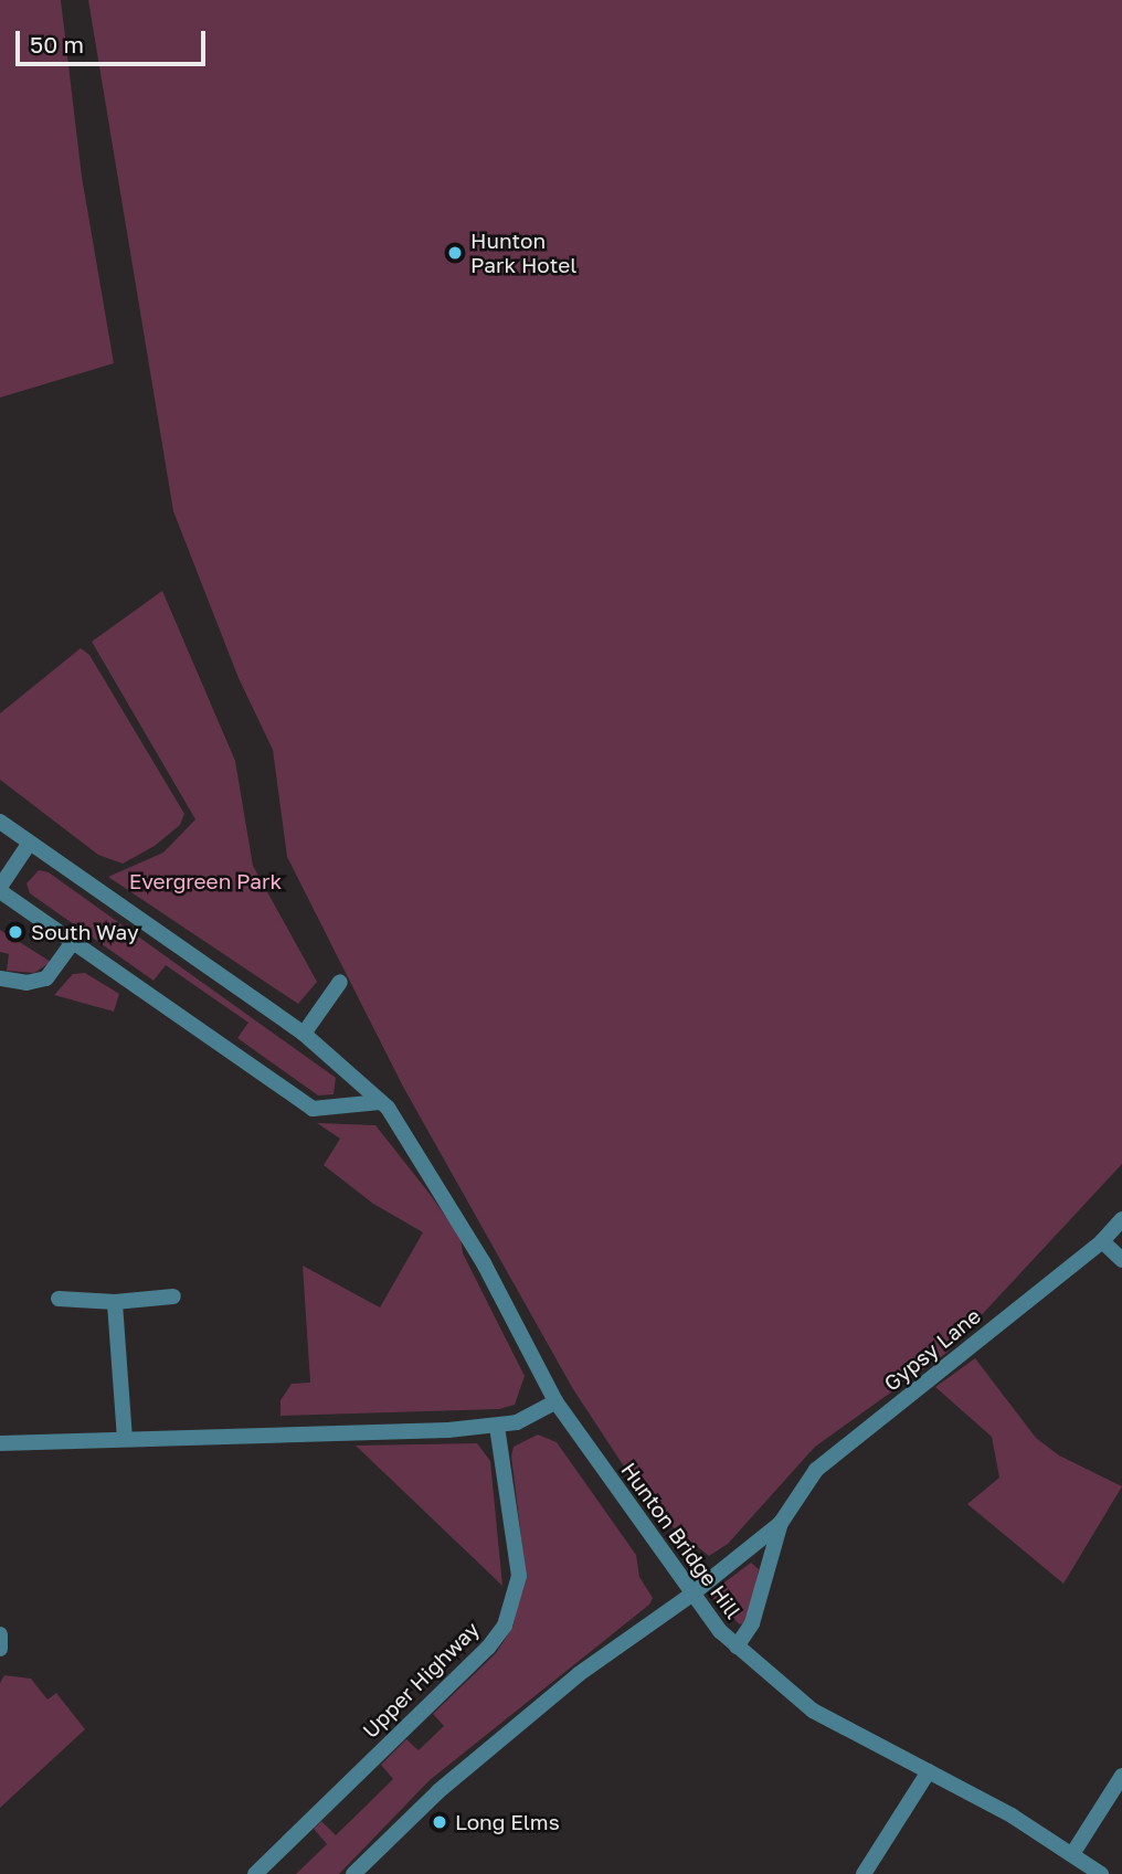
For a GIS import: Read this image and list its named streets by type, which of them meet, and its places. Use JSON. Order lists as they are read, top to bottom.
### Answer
{
  "streets": {
    "street": ["Gypsy Lane", "Hunton Bridge Hill", "Upper Highway"]
  },
  "crossings": [
    ["Gypsy Lane", "Hunton Bridge Hill"]
  ],
  "parks": ["Evergreen Park"],
  "places": ["Hunton Park Hotel", "South Way", "Long Elms"],
  "scale_bar": "50 m"
}
